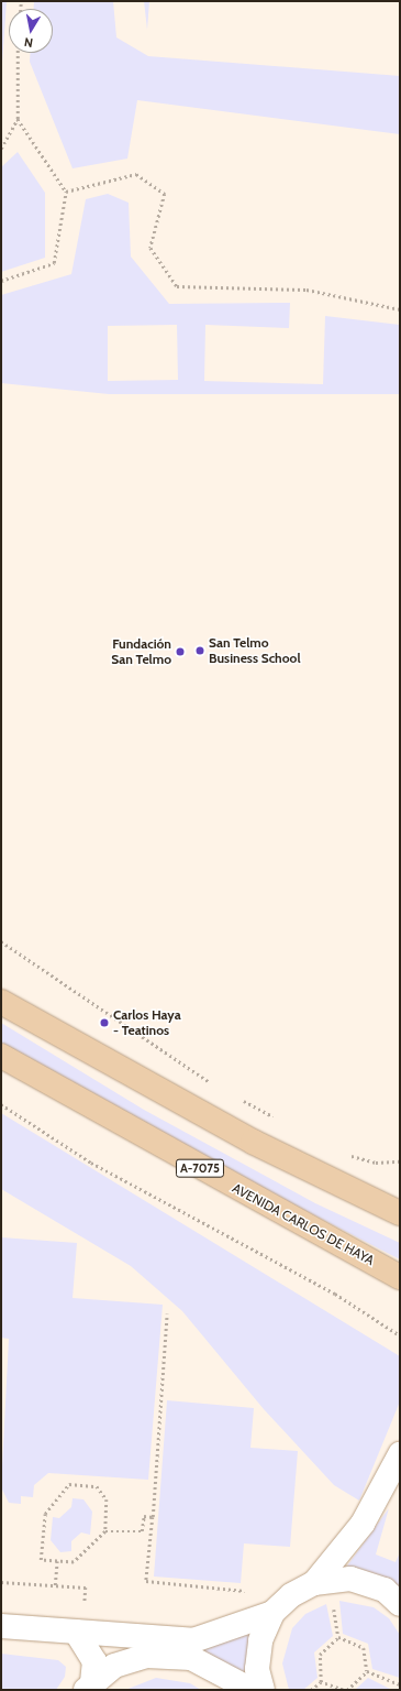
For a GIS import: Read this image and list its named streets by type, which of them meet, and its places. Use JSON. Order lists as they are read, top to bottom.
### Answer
{
  "streets": {
    "main road": ["A-7075", "AVENIDA CARLOS DE HAYA"]
  },
  "places": ["San Telmo Business School", "Fundación San Telmo", "Carlos Haya - Teatinos"],
  "north": "bottom"
}
